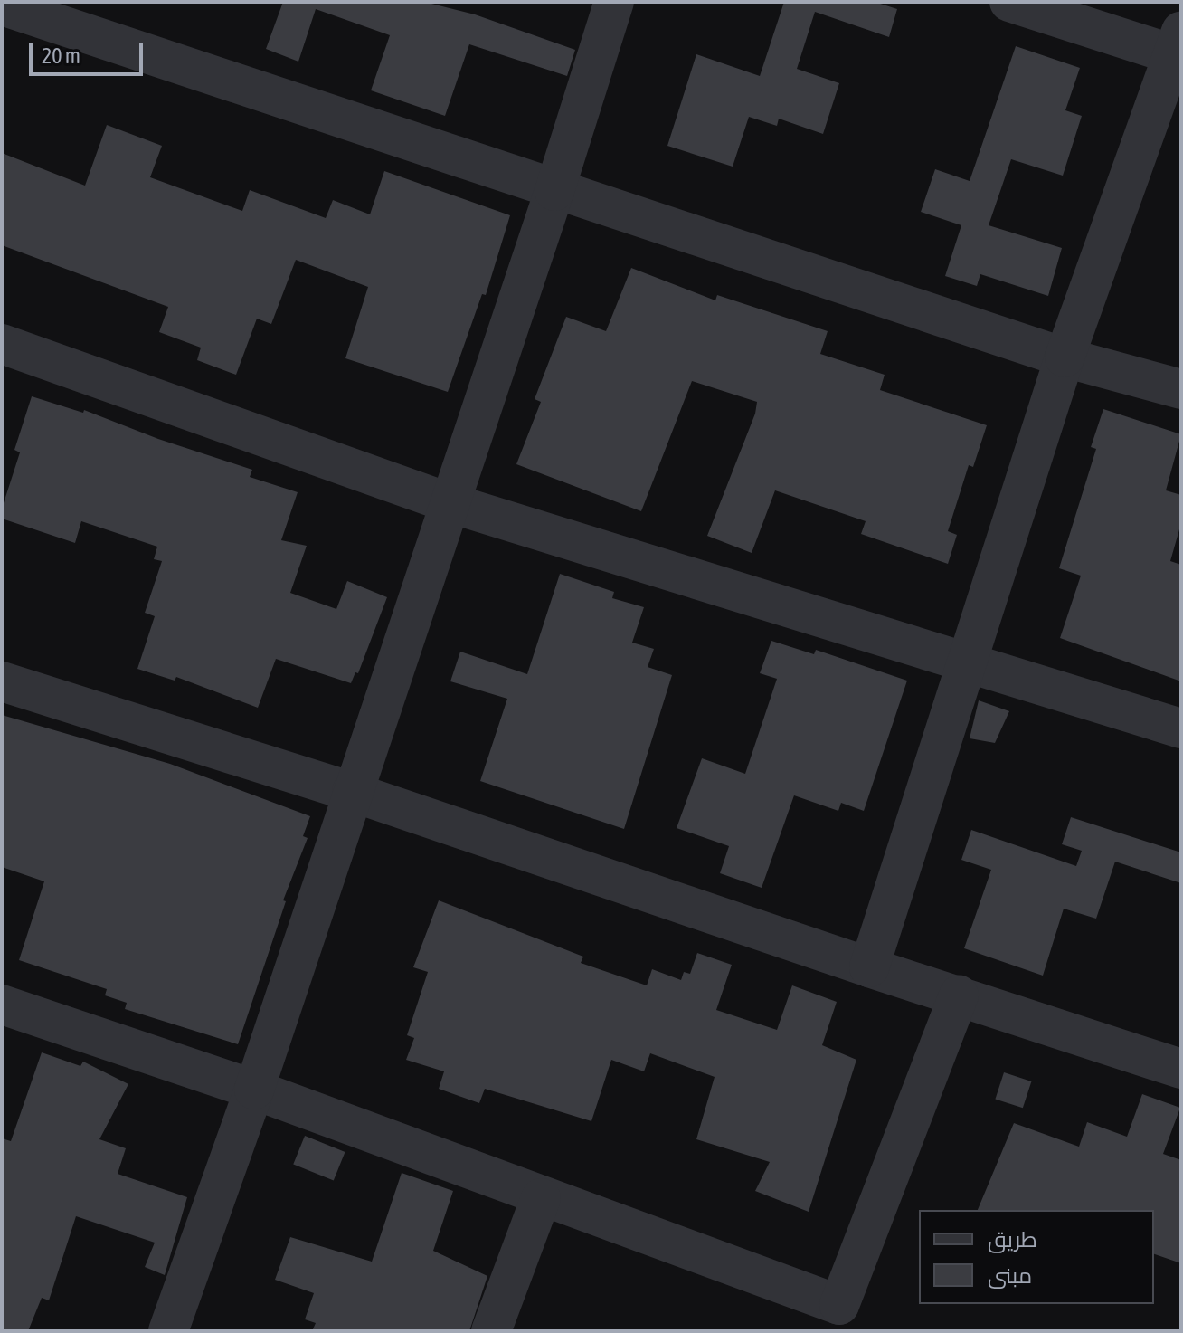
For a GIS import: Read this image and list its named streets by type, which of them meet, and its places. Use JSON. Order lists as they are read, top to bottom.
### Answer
{
  "legend": ["طريق", "مبنى"],
  "scale_bar": "20 m"
}
